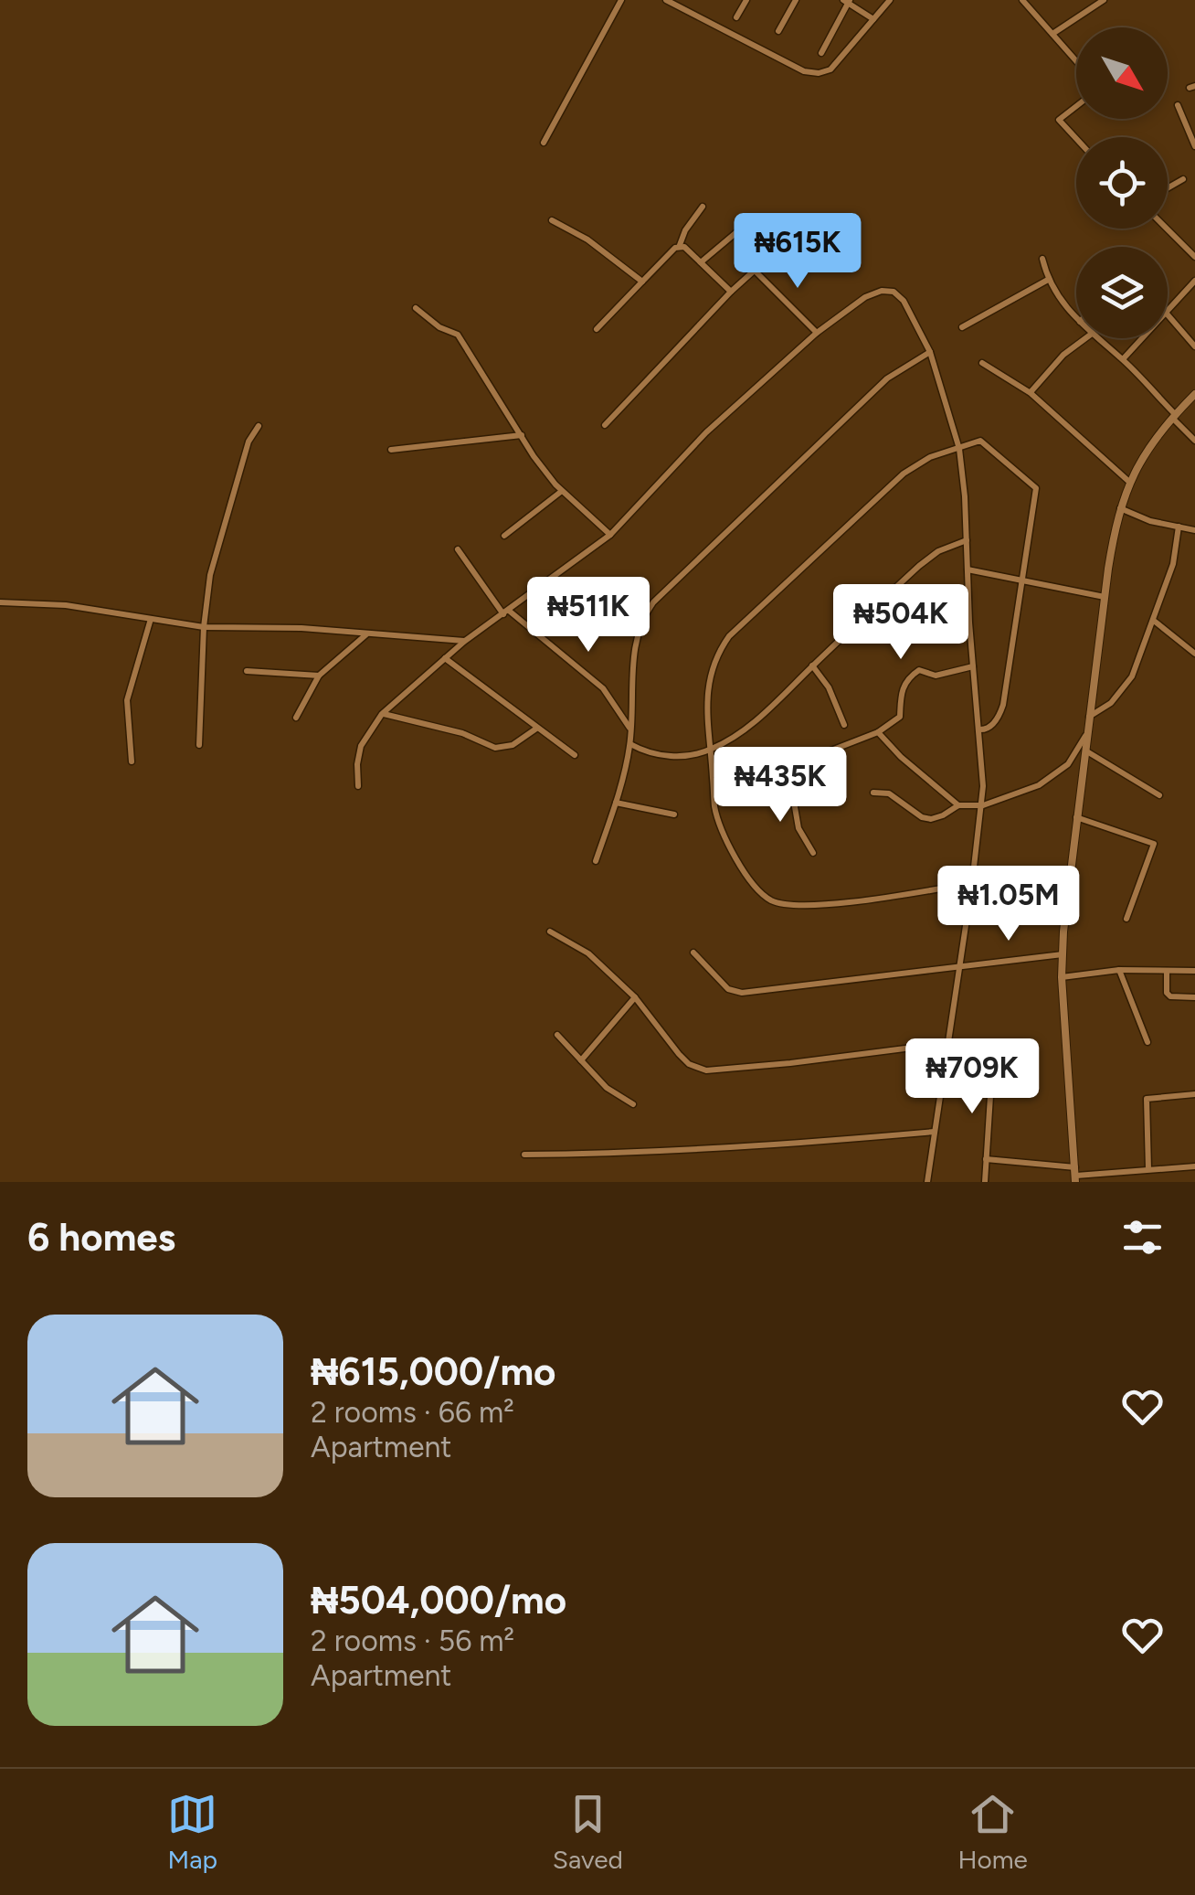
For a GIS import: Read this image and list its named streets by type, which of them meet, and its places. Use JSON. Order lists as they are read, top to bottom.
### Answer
{
  "north": "bottom right",
  "page": {
    "price": [
      "₦615K",
      "₦511K",
      "₦504K",
      "₦435K",
      "₦1.05M",
      "₦709K"
    ],
    "heading": "6 homes",
    "list": [
      {
        "name": "₦615,000/mo",
        "note": "2 rooms · 66 m² · Apartment"
      },
      {
        "name": "₦504,000/mo",
        "note": "2 rooms · 56 m² · Apartment"
      }
    ],
    "tabs": ["Map", "Saved", "Home"]
  }
}
